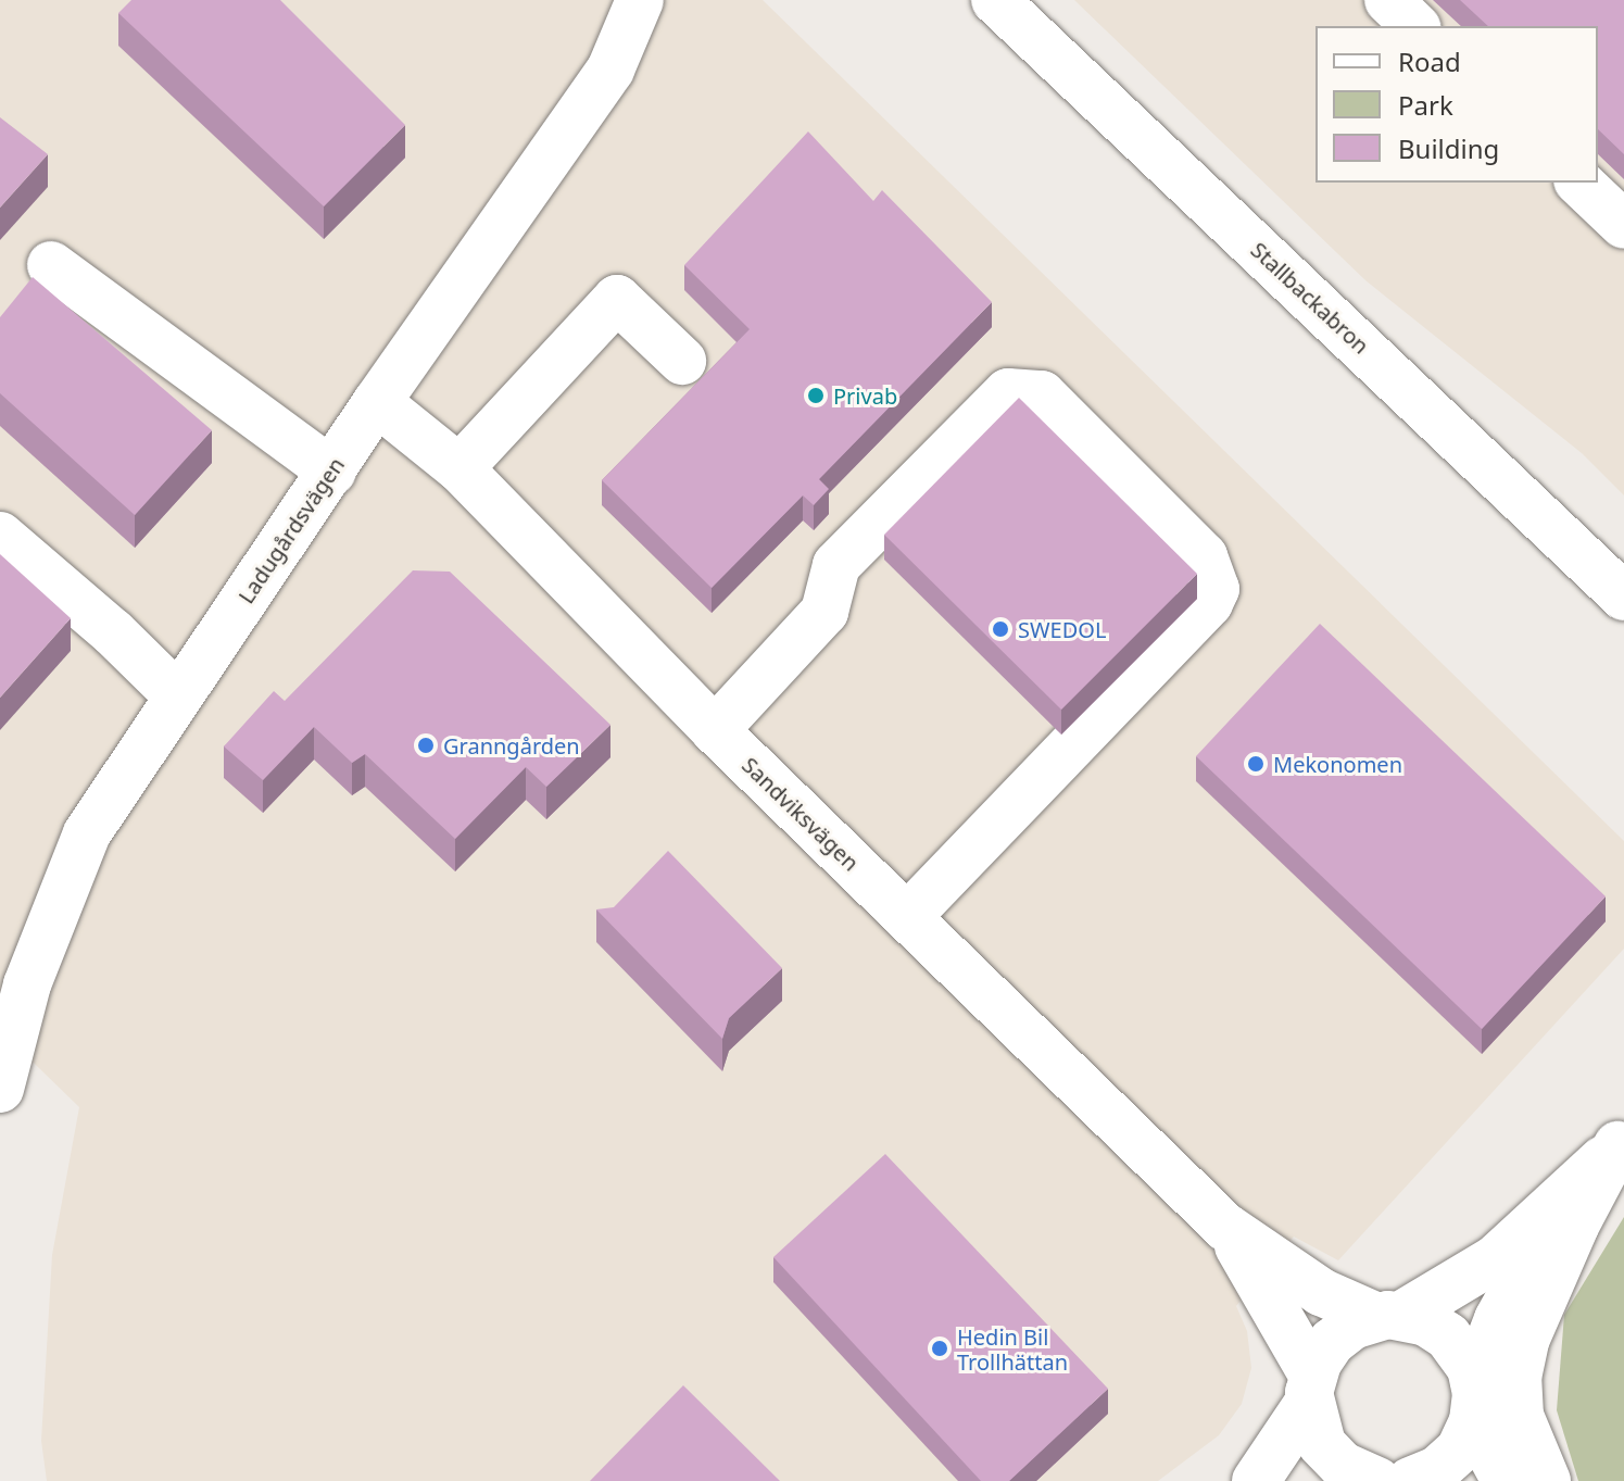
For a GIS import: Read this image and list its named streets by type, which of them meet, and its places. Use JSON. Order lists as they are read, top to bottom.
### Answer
{
  "streets": {
    "main road": ["Stallbackabron", "Ladugårdsvägen", "Sandviksvägen"]
  },
  "crossings": [
    ["Ladugårdsvägen", "Sandviksvägen"]
  ],
  "places": [
    "Privab",
    "SWEDOL",
    "Granngården",
    "Mekonomen",
    "Hedin Bil Trollhättan"
  ],
  "legend": ["Road", "Park", "Building"]
}
